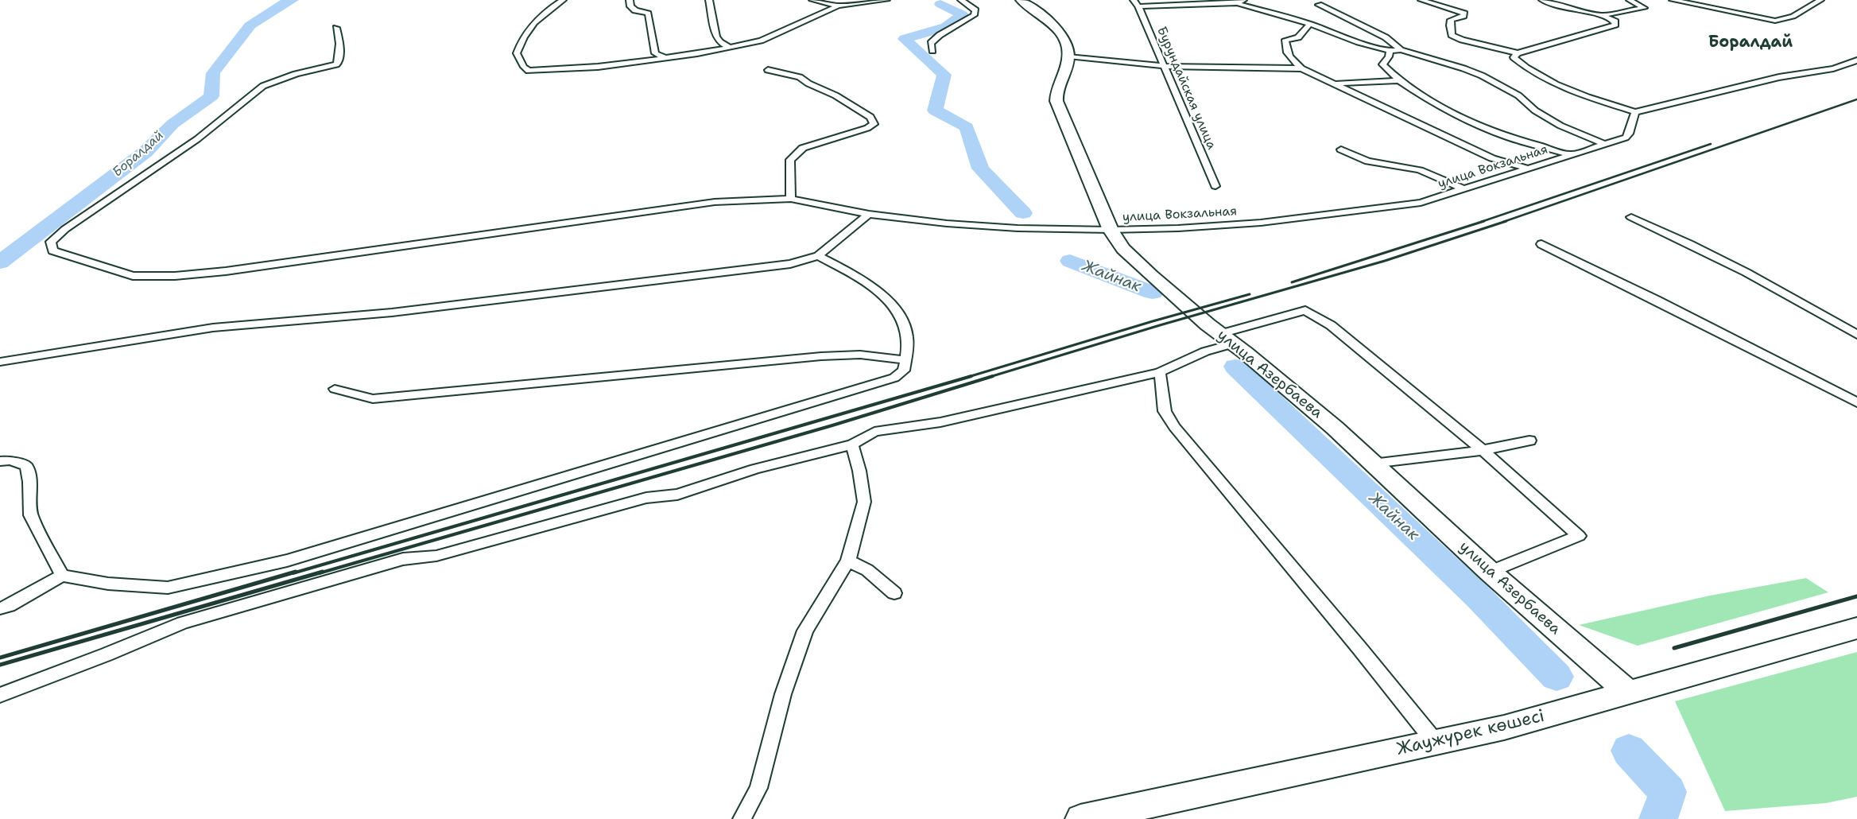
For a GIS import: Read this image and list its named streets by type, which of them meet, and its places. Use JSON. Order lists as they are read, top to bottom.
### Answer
{
  "streets": {
    "main road": ["улица Азербаева", "Жаужүрек көшесі"],
    "street": ["Бурундайская улица", "улица Вокзальная"]
  },
  "crossings": [
    ["улица Вокзальная", "улица Азербаева"],
    ["улица Азербаева", "Жаужүрек көшесі"]
  ],
  "districts": ["Боралдай"],
  "water": ["Боралдай", "Жайнак"]
}
